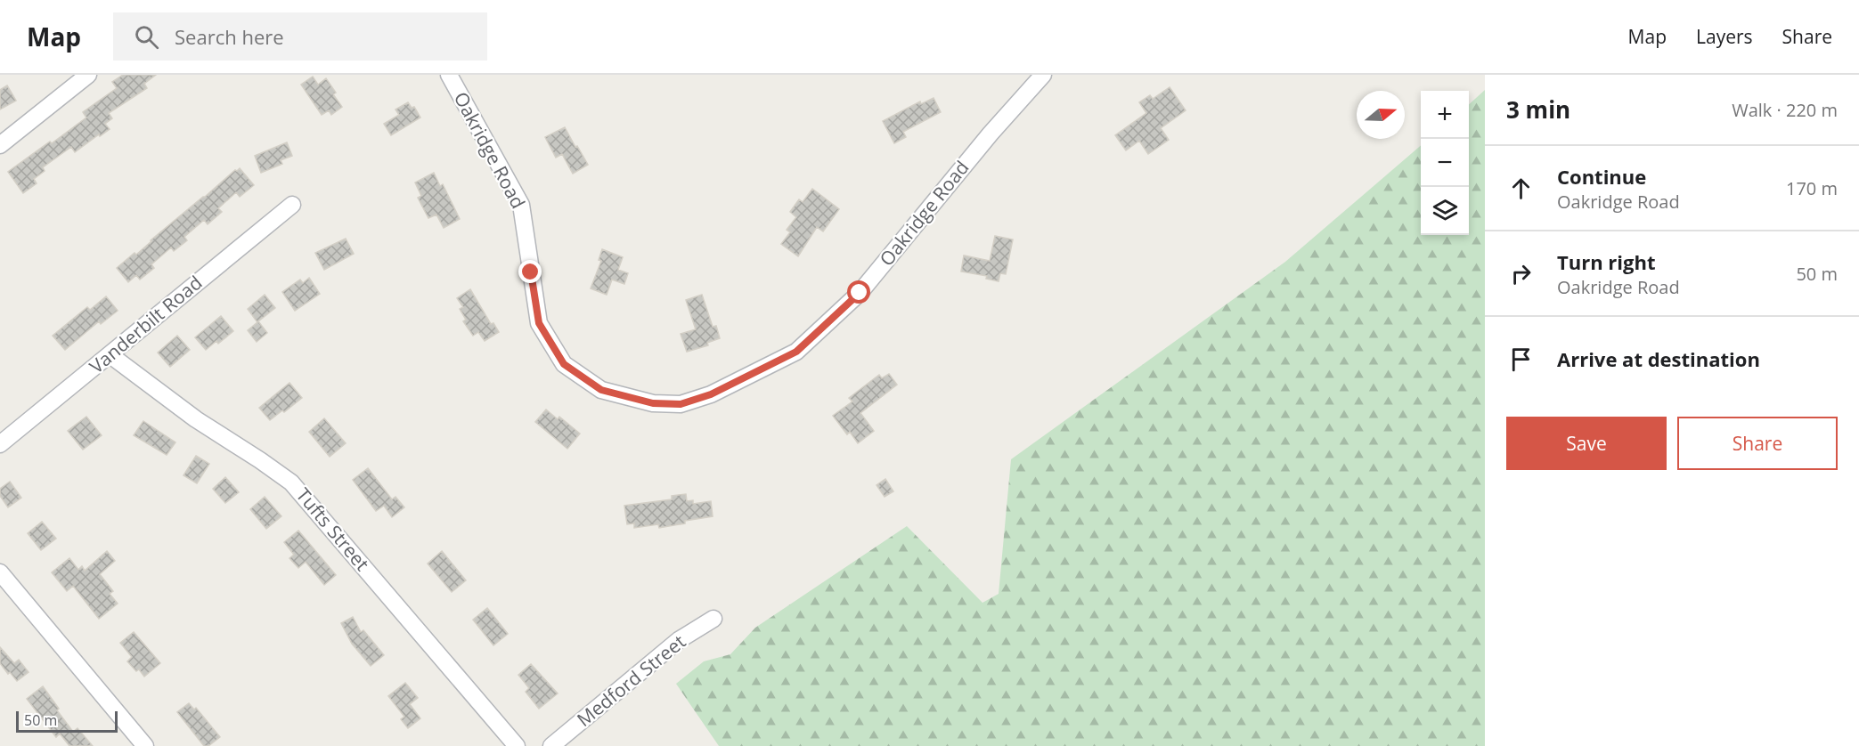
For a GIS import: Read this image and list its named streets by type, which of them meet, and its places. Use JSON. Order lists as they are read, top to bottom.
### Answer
{
  "streets": {
    "street": [
      "Oakridge Road",
      "Vanderbilt Road",
      "Tufts Street",
      "Medford Street"
    ]
  },
  "crossings": [
    ["Vanderbilt Road", "Tufts Street"]
  ],
  "scale_bar": "50 m",
  "north": "right",
  "page": {
    "header": "Map",
    "search": "Search here",
    "nav": ["Map", "Layers", "Share"],
    "heading": ["3 min", "Walk · 220 m"],
    "map_buttons": ["+", "−"],
    "list": [
      ["Continue", "Oakridge Road", "170 m"],
      ["Turn right", "Oakridge Road", "50 m"],
      "Arrive at destination"
    ],
    "buttons": ["Save", "Share"],
    "scale": "50 m"
  }
}
